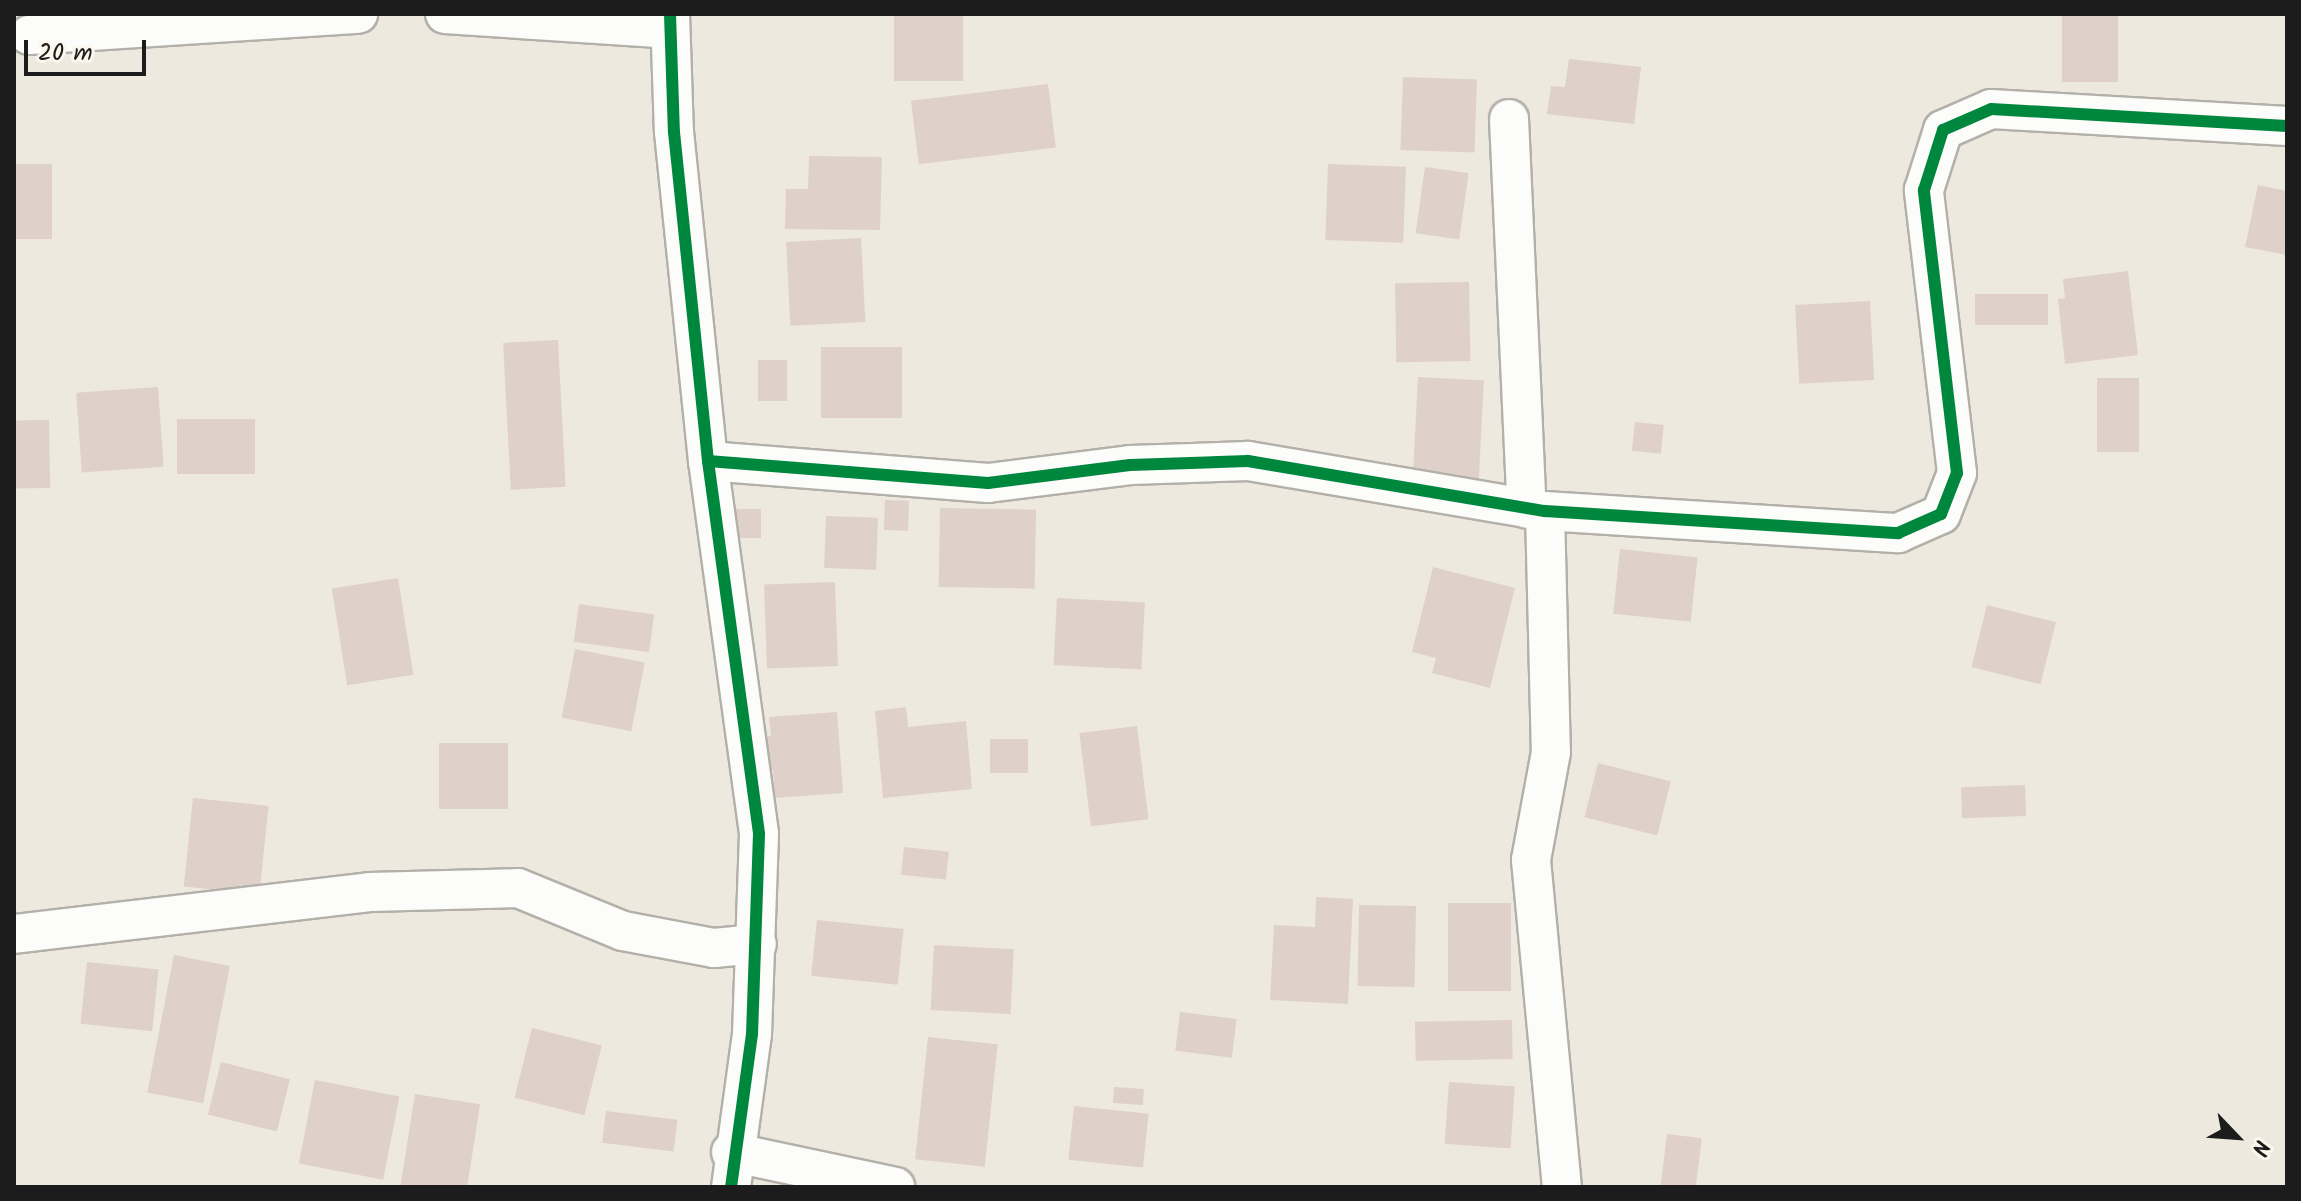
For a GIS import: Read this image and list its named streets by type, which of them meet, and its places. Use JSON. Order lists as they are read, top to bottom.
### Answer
{
  "scale_bar": "20 m",
  "north": "bottom right"
}
